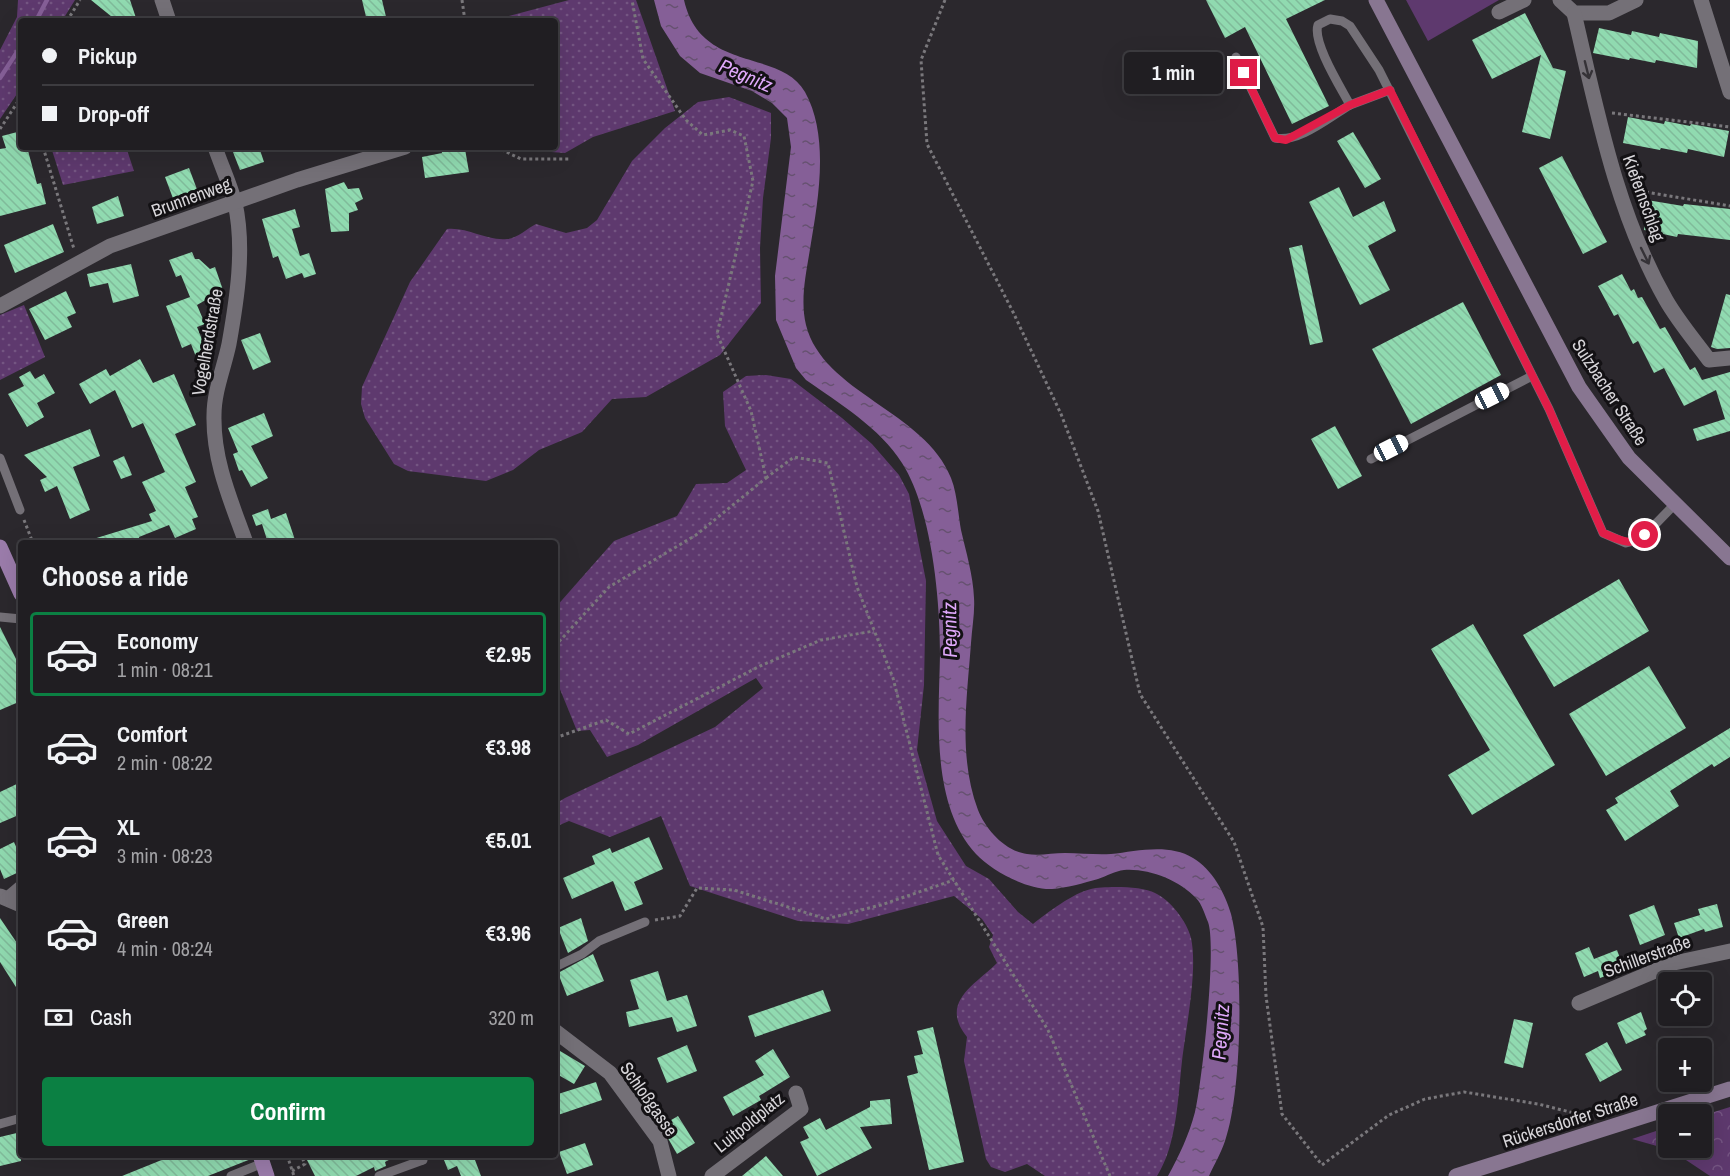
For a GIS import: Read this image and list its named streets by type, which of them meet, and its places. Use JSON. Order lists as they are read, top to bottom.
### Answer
{
  "streets": {
    "main road": ["Sulzbacher Straße", "Rückersdorfer Straße"],
    "street": [
      "Brunnenweg",
      "Kiefernschlag",
      "Vogelherdstraße",
      "Schillerstraße",
      "Schloßgasse",
      "Luitpoldplatz"
    ]
  },
  "crossings": [
    ["Brunnenweg", "Vogelherdstraße"]
  ],
  "one_way": ["Kiefernschlag"],
  "water": ["Pegnitz"],
  "page": {
    "banner": ["Pickup", "Drop-off"],
    "bubble": "1 min",
    "heading": "Choose a ride",
    "list": [
      {
        "name": "Economy",
        "note": "1 min · 08:21",
        "value": "€2.95"
      },
      {
        "name": "Comfort",
        "note": "2 min · 08:22",
        "value": "€3.98"
      },
      {
        "name": "XL",
        "note": "3 min · 08:23",
        "value": "€5.01"
      },
      {
        "name": "Green",
        "note": "4 min · 08:24",
        "value": "€3.96"
      }
    ],
    "map_buttons": ["+", "−"],
    "pay": ["Cash", "320 m"],
    "buttons": "Confirm"
  }
}
